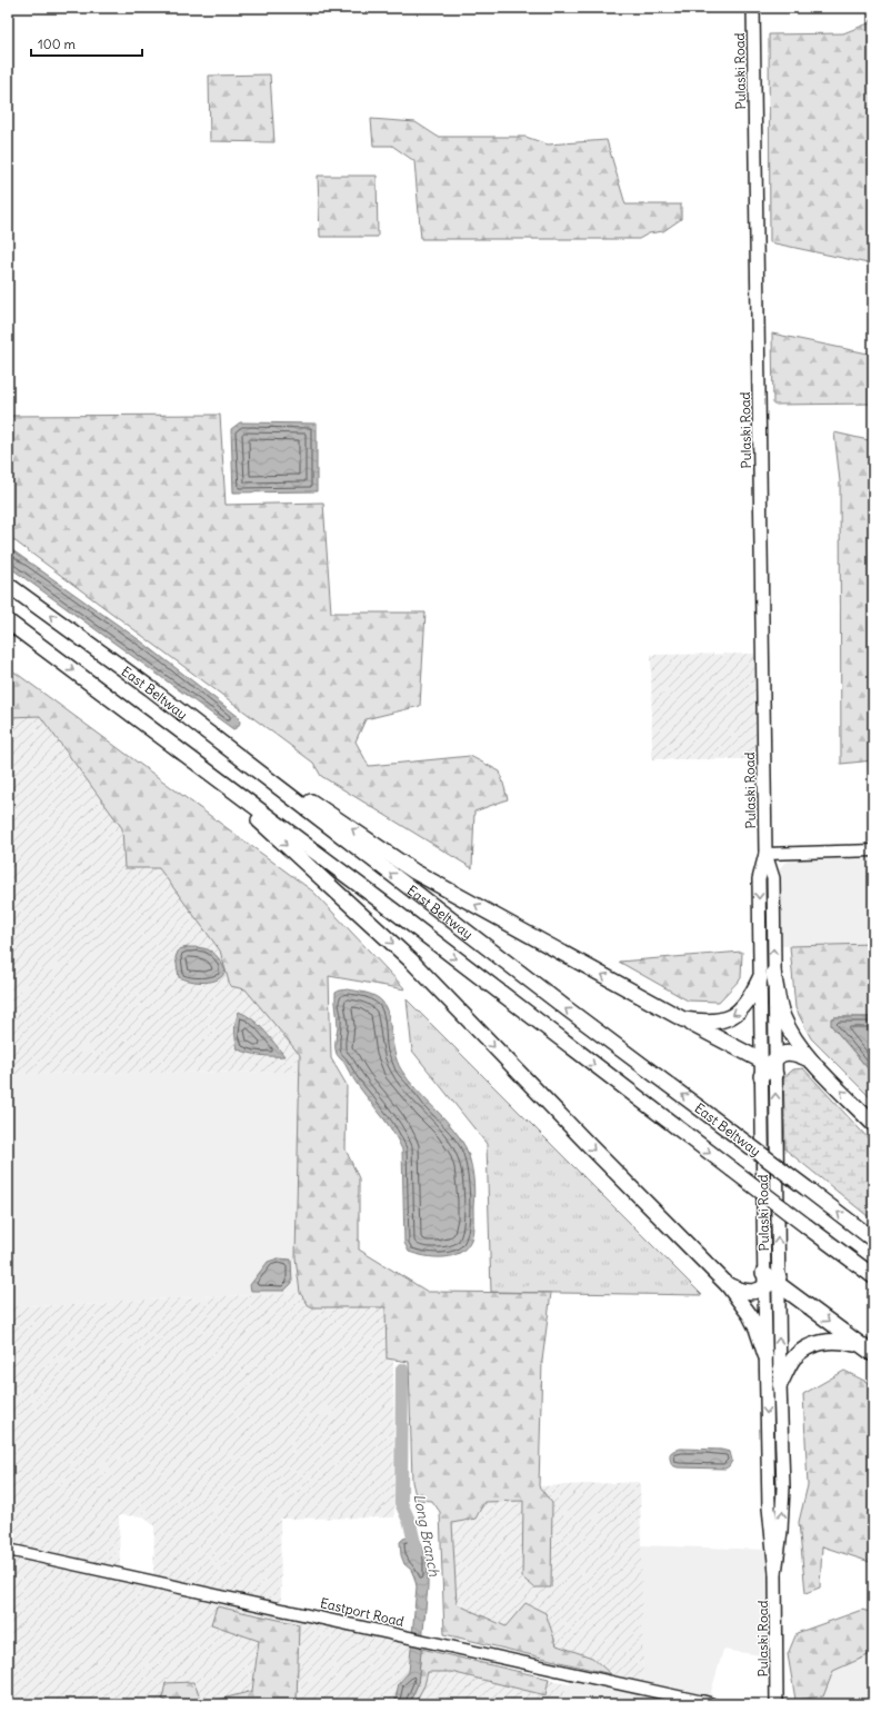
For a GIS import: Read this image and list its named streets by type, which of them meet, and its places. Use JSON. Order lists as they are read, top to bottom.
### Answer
{
  "streets": {
    "highway": ["East Beltway"],
    "main road": ["Pulaski Road"],
    "street": ["Eastport Road"]
  },
  "water": ["Long Branch"],
  "scale_bar": "100 m"
}
